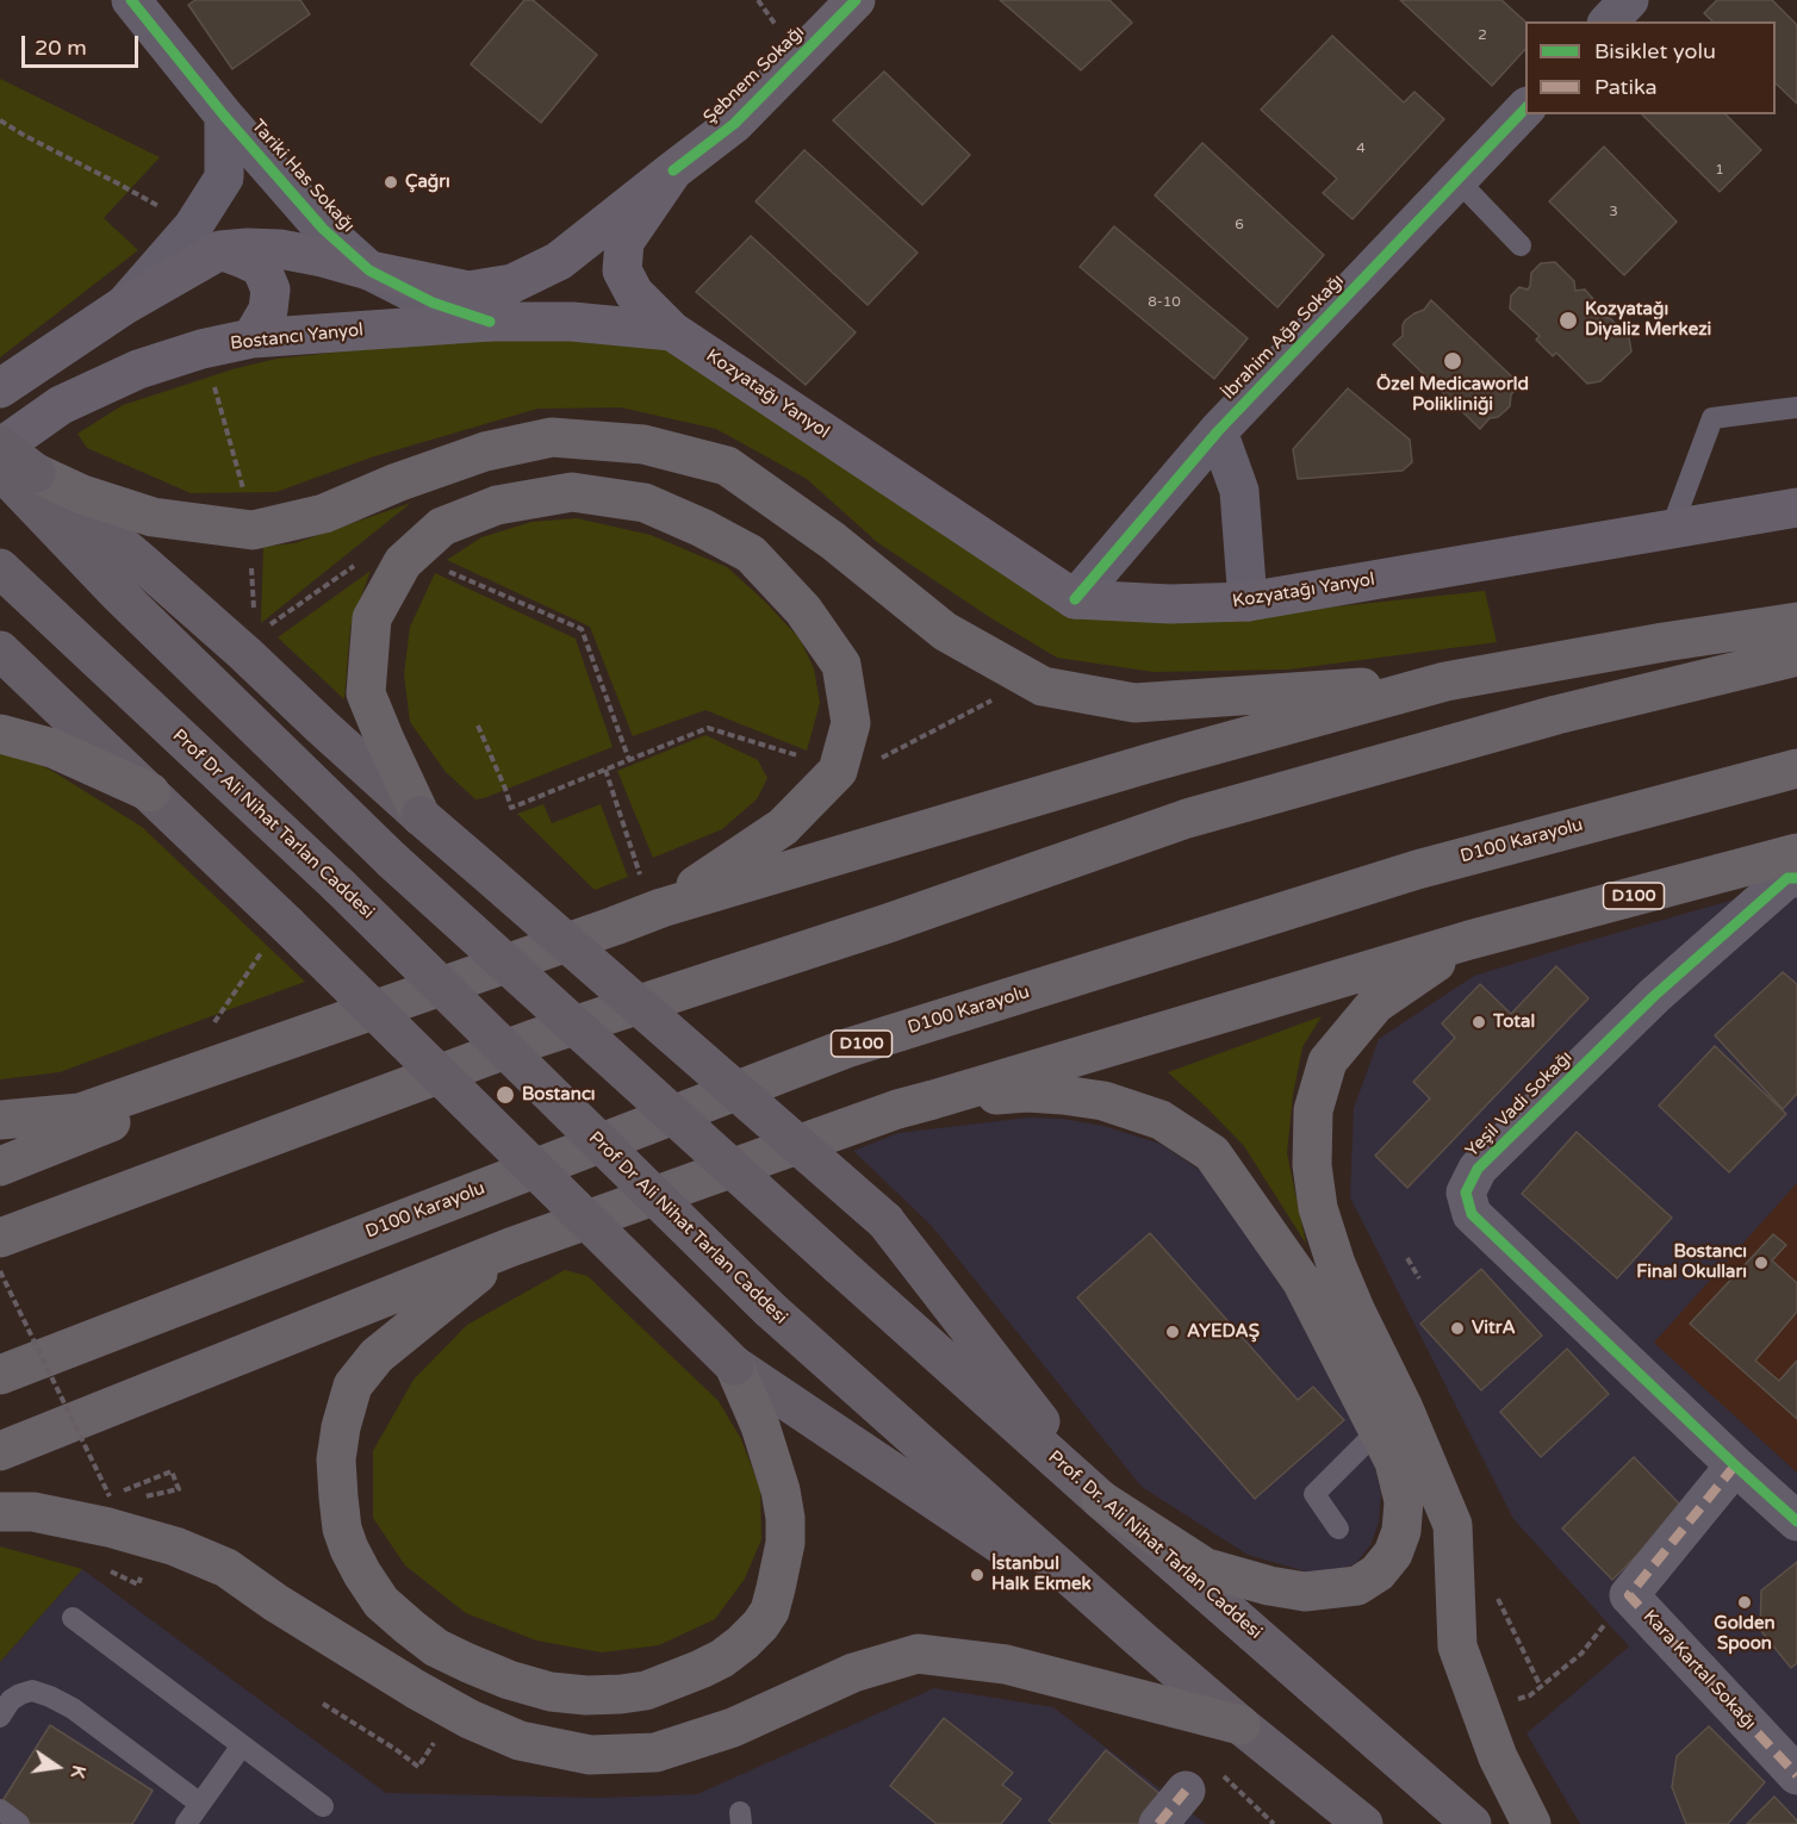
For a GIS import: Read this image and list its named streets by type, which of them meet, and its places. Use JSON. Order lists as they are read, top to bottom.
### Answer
{
  "streets": {
    "highway": ["D100 Karayolu", "D100"],
    "main road": [
      "Şebnem Sokağı",
      "Tariki Has Sokağı",
      "Bostancı Yanyol",
      "Kozyatağı Yanyol",
      "Prof Dr Ali Nihat Tarlan Caddesi",
      "Prof. Dr. Ali Nihat Tarlan Caddesi"
    ],
    "street": ["İbrahim Ağa Sokağı", "Yeşil Vadi Sokağı", "Kara Kartal Sokağı"]
  },
  "crossings": [
    ["Şebnem Sokağı", "Tariki Has Sokağı"],
    ["Şebnem Sokağı", "Kozyatağı Yanyol"],
    ["Tariki Has Sokağı", "Bostancı Yanyol"],
    ["Tariki Has Sokağı", "Kozyatağı Yanyol"],
    ["Bostancı Yanyol", "Kozyatağı Yanyol"],
    ["İbrahim Ağa Sokağı", "Kozyatağı Yanyol"],
    ["D100", "Yeşil Vadi Sokağı"],
    ["Yeşil Vadi Sokağı", "Kara Kartal Sokağı"]
  ],
  "places": [
    "Çağrı",
    "Kozyatağı Diyaliz Merkezi",
    "Özel Medicaworld Polikliniği",
    "Total",
    "Bostancı",
    "Bostancı Final Okulları",
    "VitrA",
    "AYEDAŞ",
    "İstanbul Halk Ekmek",
    "Golden Spoon"
  ],
  "house_numbers": [
    "2",
    "4",
    "1",
    "3",
    "6",
    "8-10"
  ],
  "legend": ["Bisiklet yolu", "Patika"],
  "scale_bar": "20 m",
  "north": "right"
}
